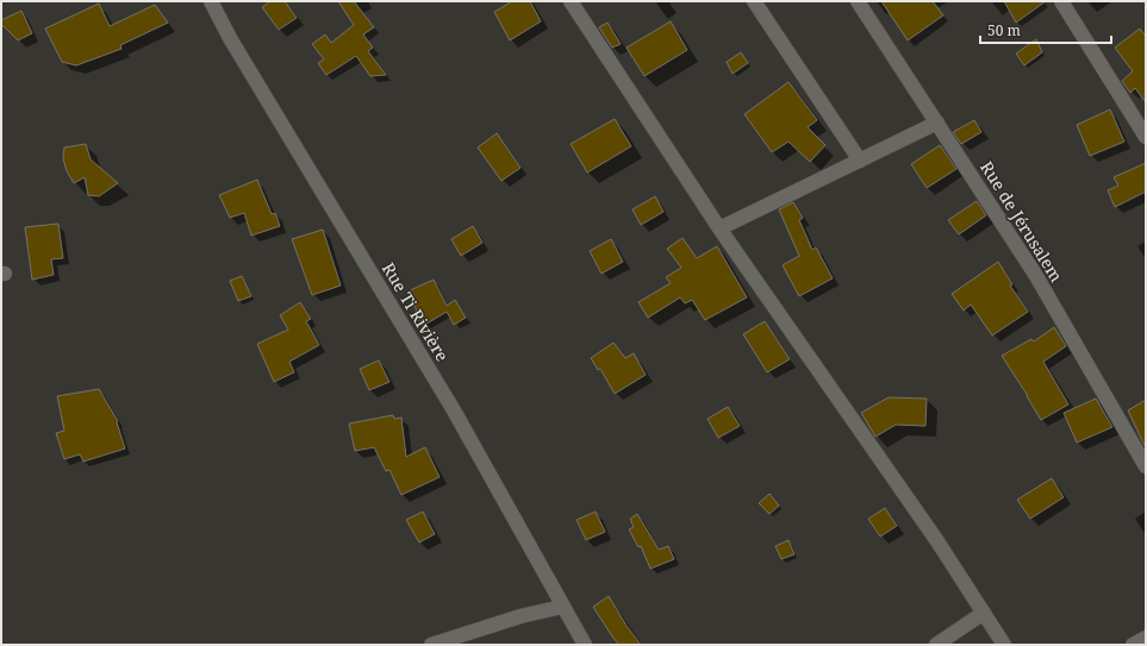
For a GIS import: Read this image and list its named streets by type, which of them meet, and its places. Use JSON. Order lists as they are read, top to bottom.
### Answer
{
  "streets": {
    "street": ["Rue de Jérusalem", "Rue Ti Rivière"]
  },
  "scale_bar": "50 m"
}
